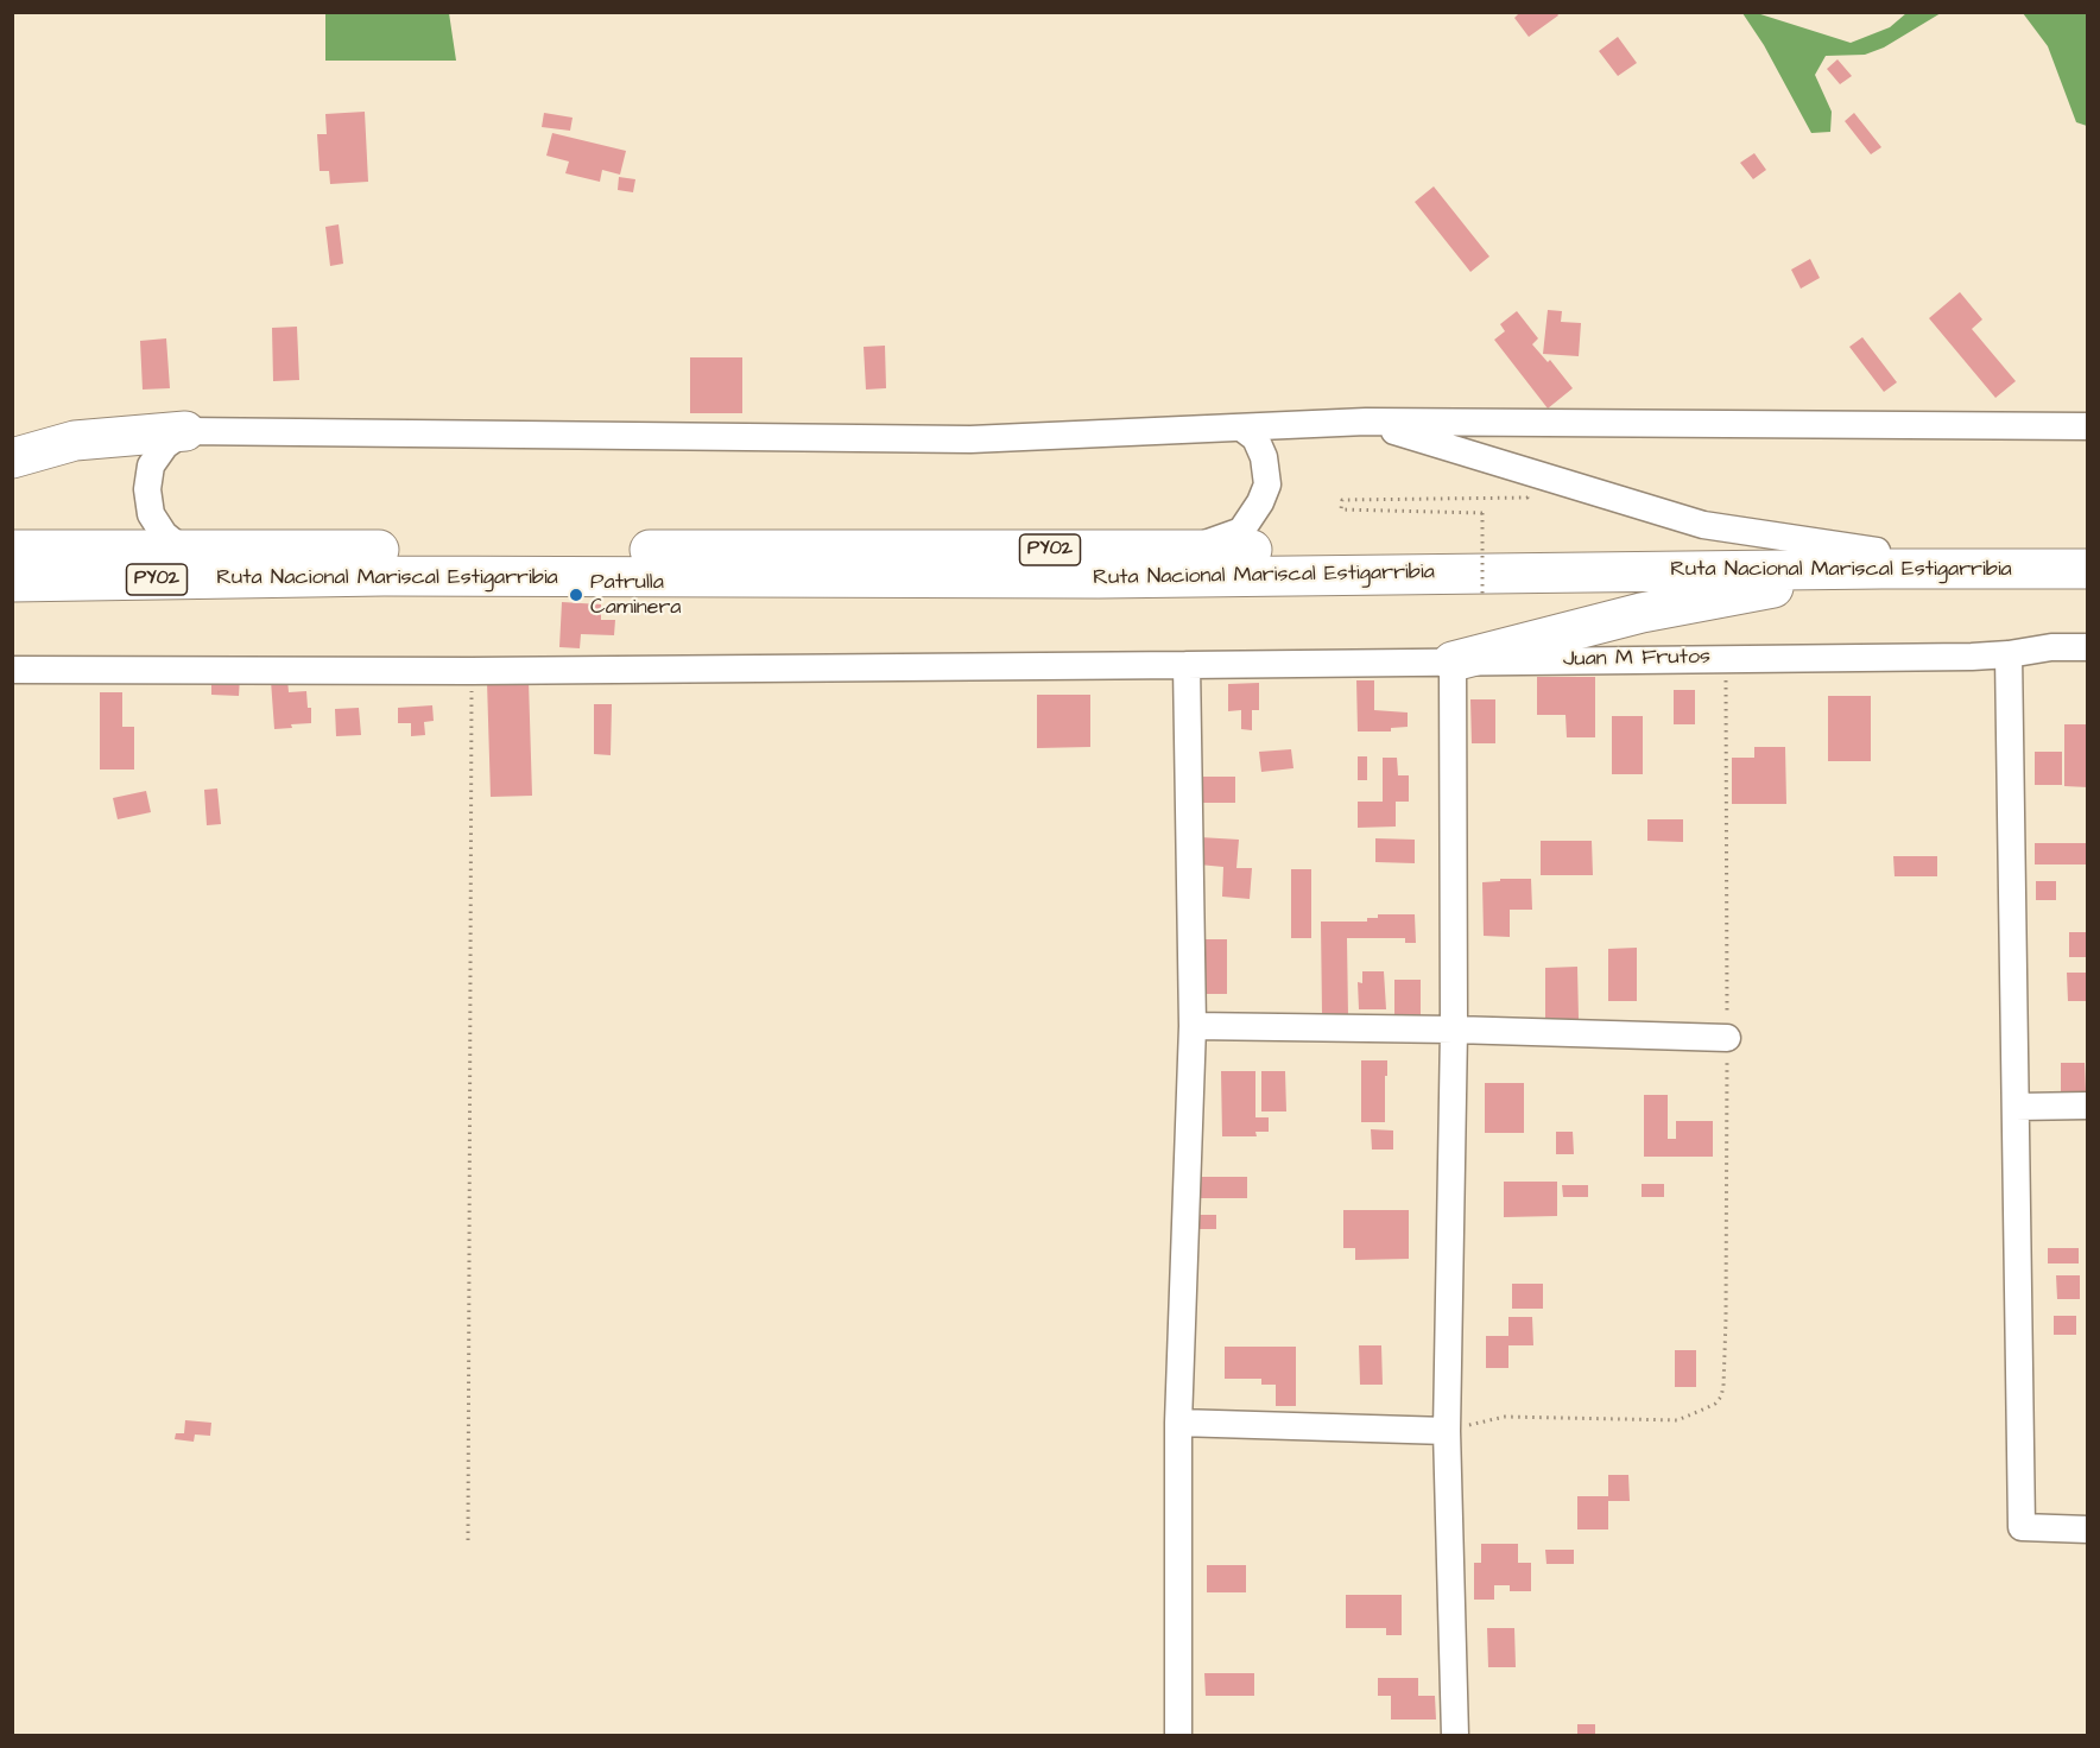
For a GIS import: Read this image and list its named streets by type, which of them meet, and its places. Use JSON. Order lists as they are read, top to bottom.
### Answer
{
  "streets": {
    "highway": ["PY02", "Ruta Nacional Mariscal Estigarribia"],
    "street": ["Juan M Frutos"]
  },
  "places": ["Patrulla Caminera"]
}
